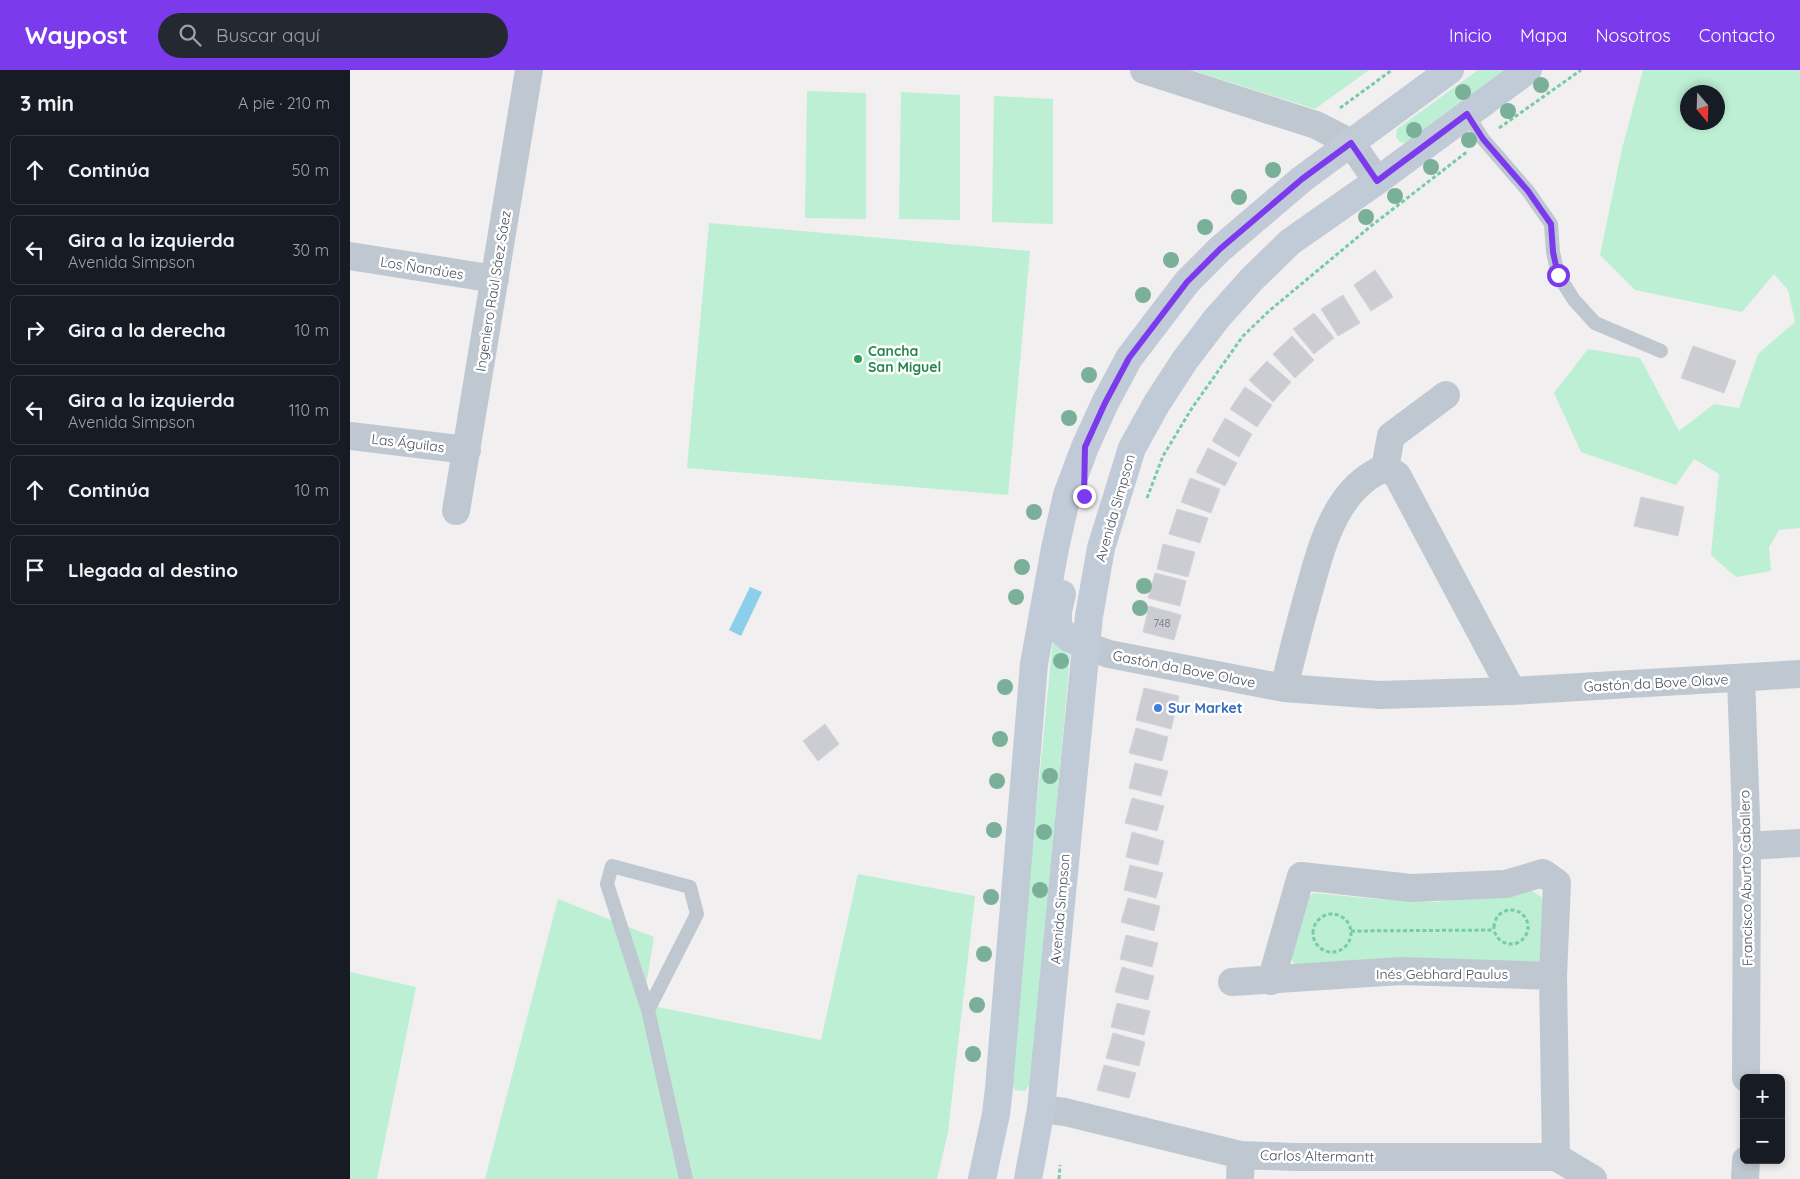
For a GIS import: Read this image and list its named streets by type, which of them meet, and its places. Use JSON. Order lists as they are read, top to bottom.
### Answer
{
  "streets": {
    "main road": ["Avenida Simpson"],
    "street": [
      "Los Ñandúes",
      "Ingeniero Raúl Sáez Sáez",
      "Las Águilas",
      "Gastón da Bove Olave",
      "Francisco Aburto Caballero",
      "Inés Gebhard Paulus",
      "Carlos Altermantt"
    ]
  },
  "crossings": [
    ["Los Ñandúes", "Ingeniero Raúl Sáez Sáez"],
    ["Ingeniero Raúl Sáez Sáez", "Las Águilas"],
    ["Avenida Simpson", "Gastón da Bove Olave"],
    ["Avenida Simpson", "Carlos Altermantt"],
    ["Gastón da Bove Olave", "Francisco Aburto Caballero"]
  ],
  "places": ["Cancha San Miguel", "Sur Market"],
  "house_numbers": ["748"],
  "north": "bottom",
  "page": {
    "header": "Waypost",
    "search": "Buscar aquí",
    "nav": [
      "Inicio",
      "Mapa",
      "Nosotros",
      "Contacto"
    ],
    "heading": ["3 min", "A pie · 210 m"],
    "list": [
      ["Continúa", "50 m"],
      ["Gira a la izquierda", "Avenida Simpson", "30 m"],
      ["Gira a la derecha", "10 m"],
      ["Gira a la izquierda", "Avenida Simpson", "110 m"],
      ["Continúa", "10 m"],
      "Llegada al destino"
    ],
    "map_buttons": ["+", "−"]
  }
}
